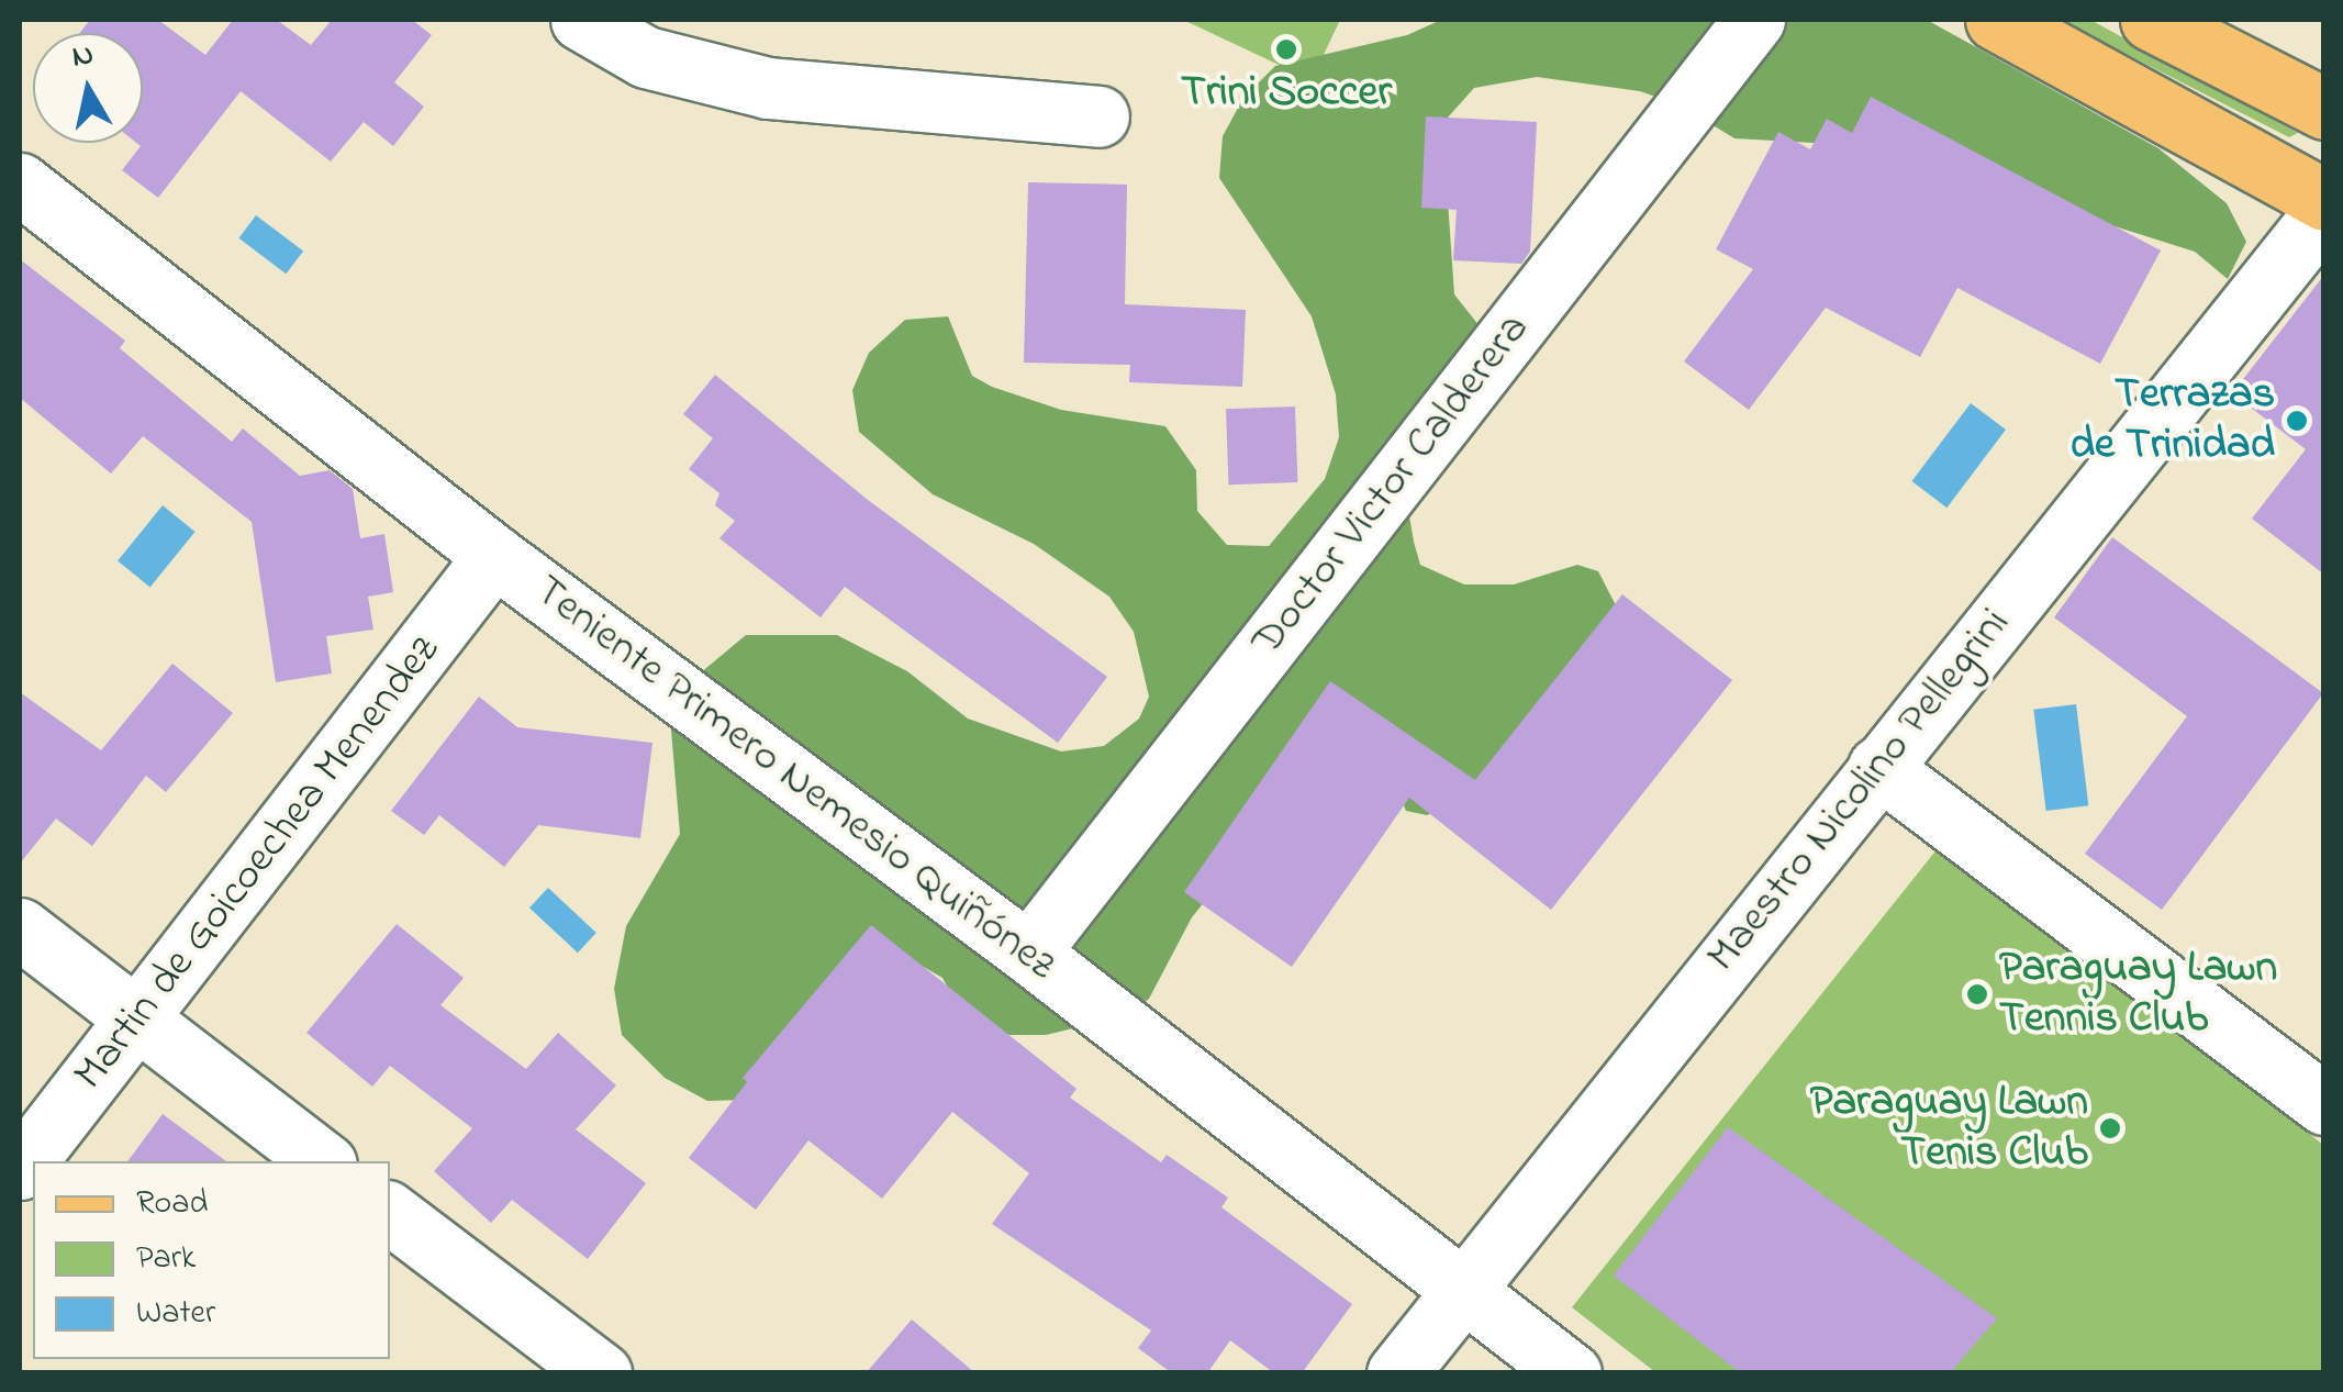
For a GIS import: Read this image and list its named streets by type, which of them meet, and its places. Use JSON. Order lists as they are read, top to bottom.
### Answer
{
  "streets": {
    "street": [
      "Doctor Victor Calderera",
      "Teniente Primero Nemesio Quiñónez",
      "Maestro Nicolino Pellegrini",
      "Martin de Goicoechea Menendez"
    ]
  },
  "crossings": [
    ["Doctor Victor Calderera", "Teniente Primero Nemesio Quiñónez"],
    ["Teniente Primero Nemesio Quiñónez", "Maestro Nicolino Pellegrini"],
    ["Teniente Primero Nemesio Quiñónez", "Martin de Goicoechea Menendez"]
  ],
  "places": [
    "Trini Soccer",
    "Terrazas de Trinidad",
    "Paraguay Lawn Tennis Club",
    "Paraguay Lawn Tenis Club"
  ],
  "legend": ["Road", "Park", "Water"],
  "north": "top"
}
